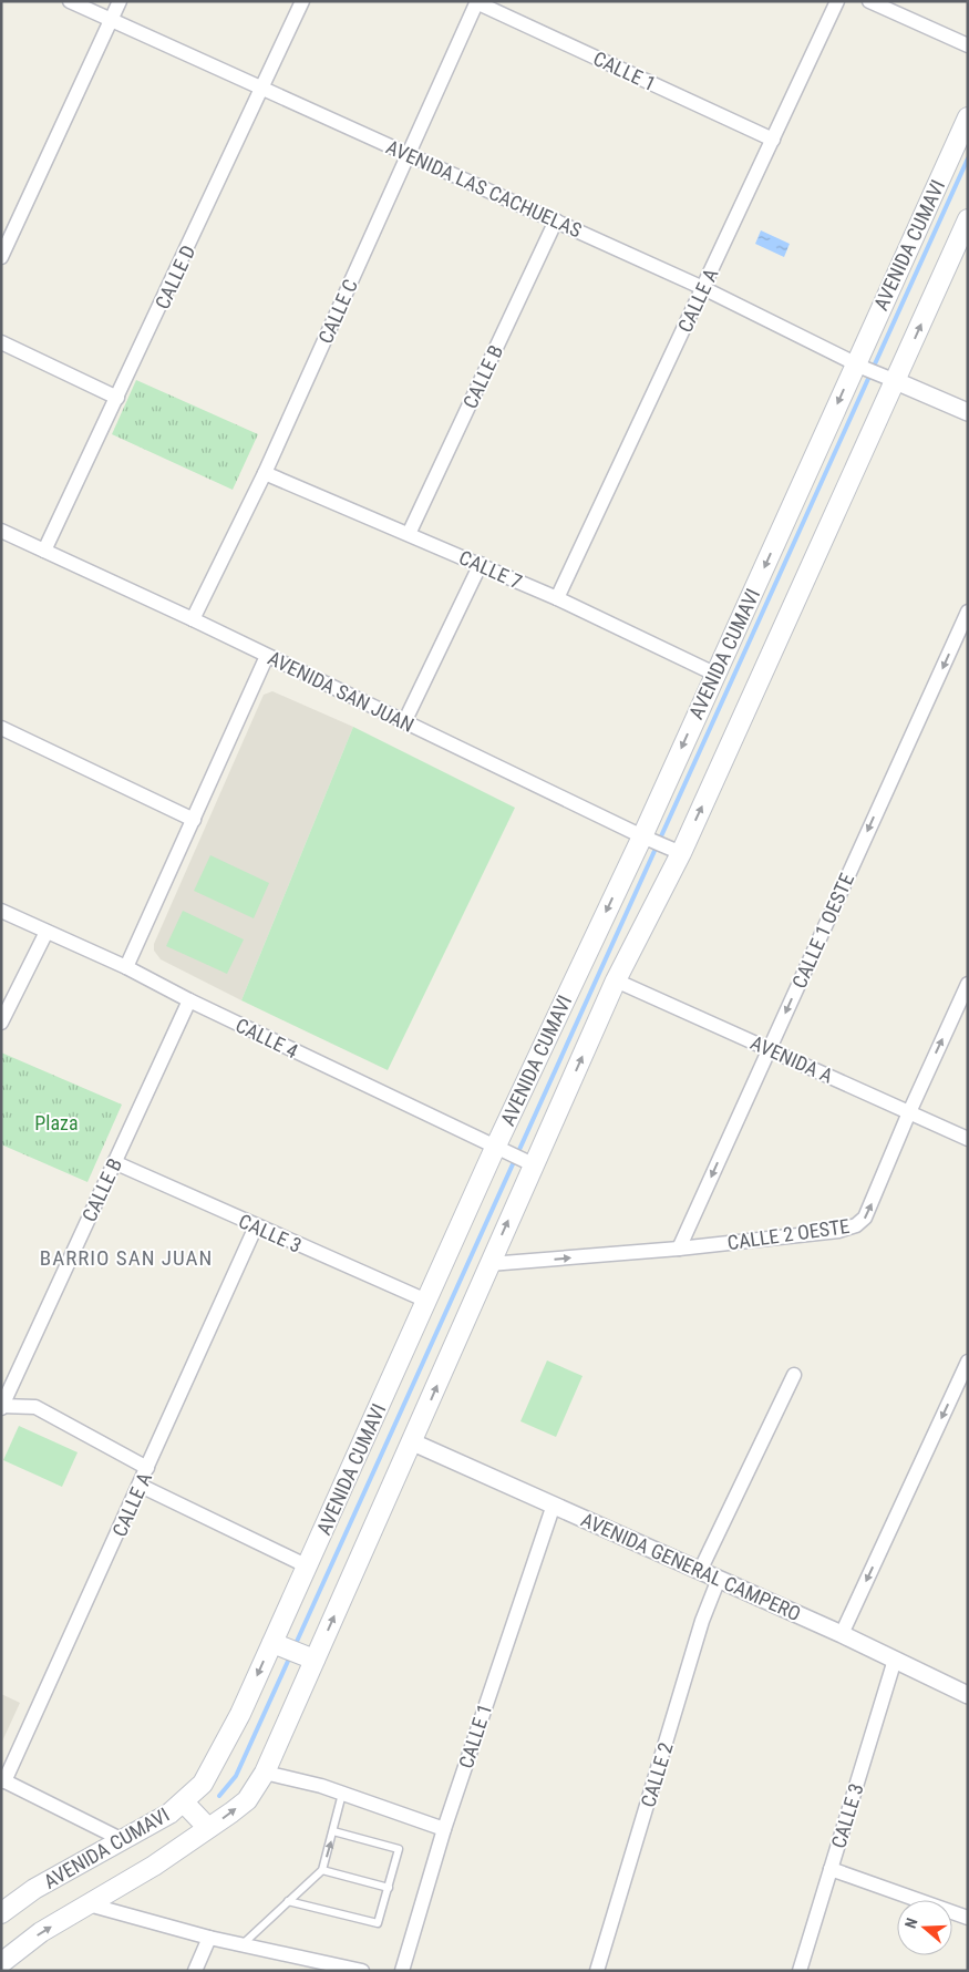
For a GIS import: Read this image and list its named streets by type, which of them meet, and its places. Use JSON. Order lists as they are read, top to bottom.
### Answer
{
  "streets": {
    "main road": ["AVENIDA CUMAVI"],
    "street": [
      "CALLE 1",
      "AVENIDA LAS CACHUELAS",
      "CALLE D",
      "CALLE A",
      "CALLE C",
      "CALLE B",
      "CALLE 7",
      "AVENIDA SAN JUAN",
      "CALLE 1 OESTE",
      "CALLE 4",
      "AVENIDA A",
      "CALLE 3",
      "CALLE 2 OESTE",
      "AVENIDA GENERAL CAMPERO",
      "CALLE 2"
    ]
  },
  "crossings": [
    ["CALLE 1", "CALLE A"],
    ["CALLE 1", "CALLE C"],
    ["CALLE 1", "AVENIDA GENERAL CAMPERO"],
    ["AVENIDA LAS CACHUELAS", "AVENIDA CUMAVI"],
    ["AVENIDA LAS CACHUELAS", "CALLE D"],
    ["AVENIDA LAS CACHUELAS", "CALLE A"],
    ["AVENIDA LAS CACHUELAS", "CALLE C"],
    ["AVENIDA LAS CACHUELAS", "CALLE B"],
    ["AVENIDA CUMAVI", "CALLE 7"],
    ["AVENIDA CUMAVI", "AVENIDA SAN JUAN"],
    ["AVENIDA CUMAVI", "CALLE 4"],
    ["AVENIDA CUMAVI", "AVENIDA A"],
    ["AVENIDA CUMAVI", "CALLE 3"],
    ["AVENIDA CUMAVI", "CALLE 2 OESTE"],
    ["AVENIDA CUMAVI", "AVENIDA GENERAL CAMPERO"],
    ["CALLE D", "AVENIDA SAN JUAN"],
    ["CALLE A", "CALLE 7"],
    ["CALLE A", "CALLE 3"],
    ["CALLE C", "CALLE 7"],
    ["CALLE C", "AVENIDA SAN JUAN"],
    ["CALLE B", "CALLE 7"],
    ["CALLE B", "CALLE 4"],
    ["CALLE B", "CALLE 3"],
    ["CALLE 1 OESTE", "AVENIDA A"],
    ["CALLE 1 OESTE", "CALLE 2 OESTE"],
    ["AVENIDA A", "CALLE 2 OESTE"],
    ["CALLE 3", "AVENIDA GENERAL CAMPERO"],
    ["AVENIDA GENERAL CAMPERO", "CALLE 2"]
  ],
  "one_way": ["CALLE 1 OESTE", "CALLE 2 OESTE"],
  "districts": ["BARRIO SAN JUAN"],
  "parks": ["Plaza"],
  "north": "left"
}
